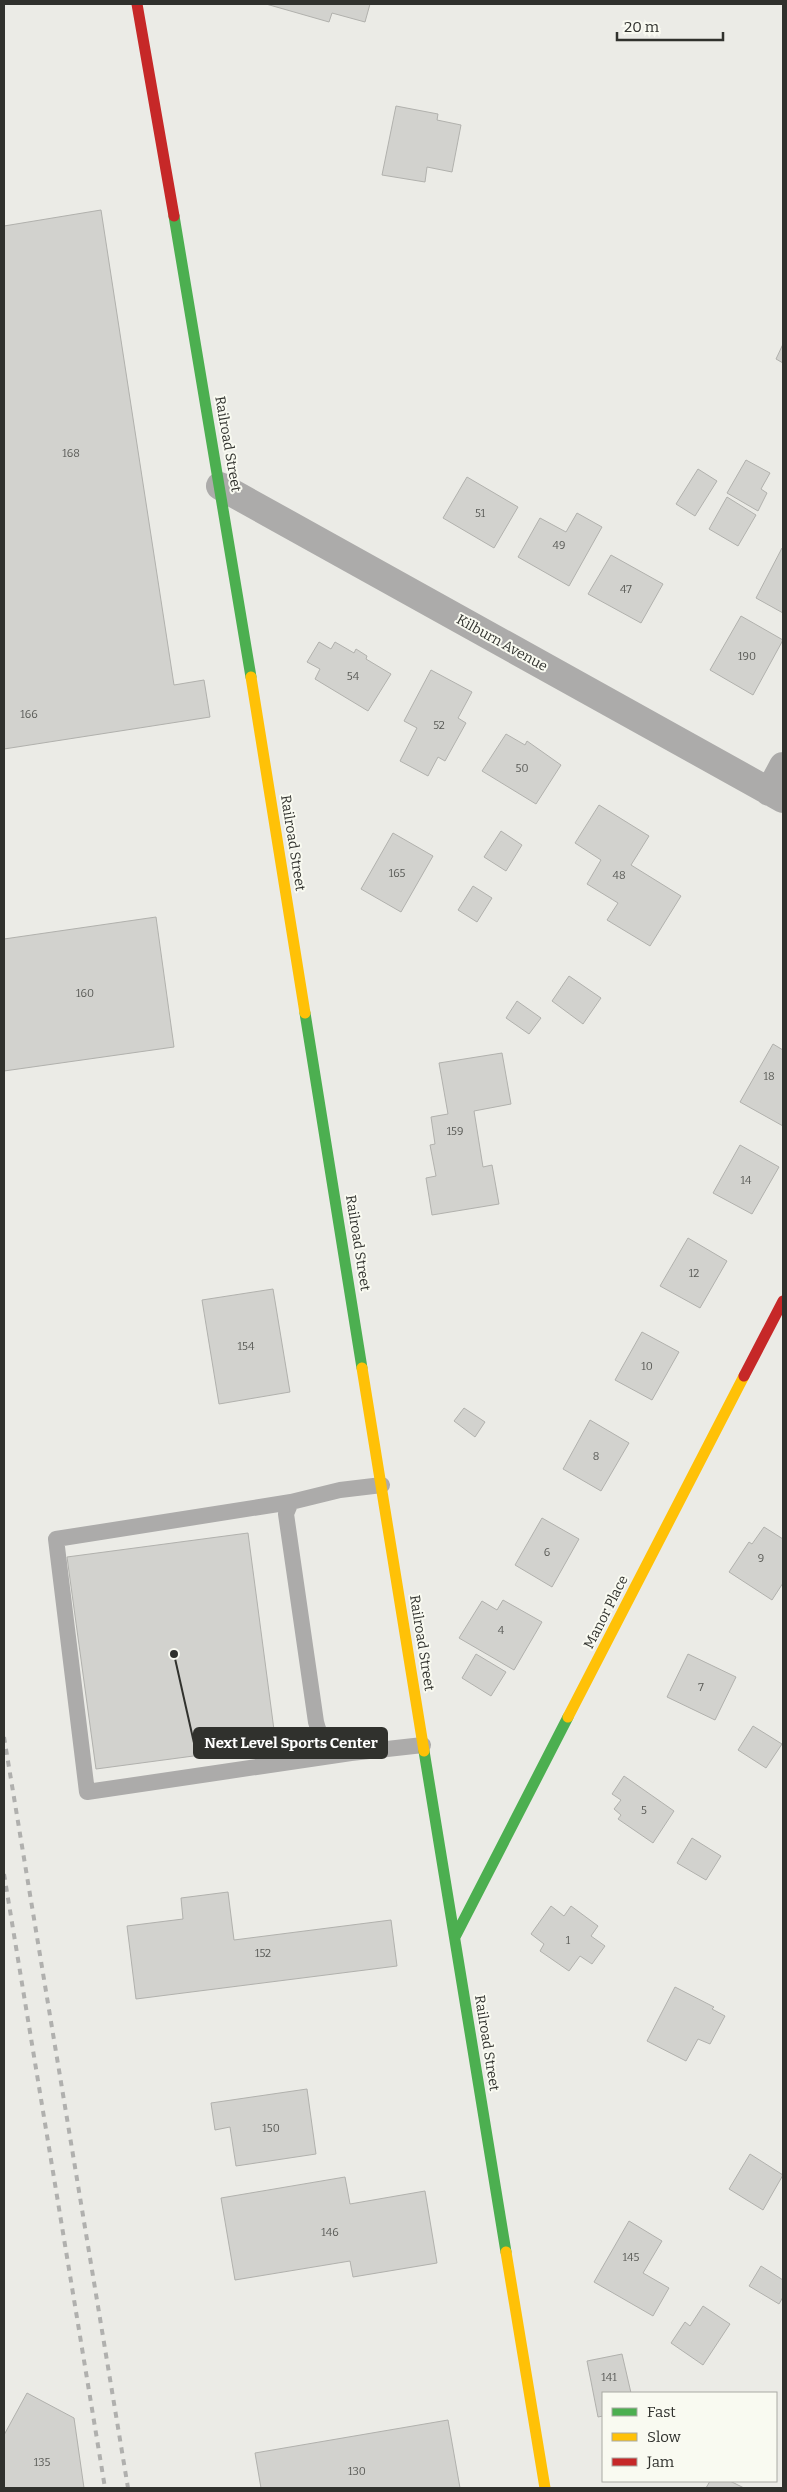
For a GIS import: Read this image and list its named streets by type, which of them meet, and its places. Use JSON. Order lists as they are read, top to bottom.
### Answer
{
  "streets": {
    "street": ["Railroad Street", "Kilburn Avenue", "Manor Place"]
  },
  "crossings": [
    ["Railroad Street", "Kilburn Avenue"],
    ["Railroad Street", "Manor Place"]
  ],
  "places": ["Next Level Sports Center"],
  "house_numbers": [
    "168",
    "51",
    "49",
    "47",
    "190",
    "54",
    "166",
    "52",
    "50",
    "165",
    "48",
    "160",
    "18",
    "159",
    "14",
    "12",
    "154",
    "10",
    "8",
    "6",
    "9",
    "4",
    "7",
    "5",
    "1",
    "152",
    "150",
    "146",
    "145",
    "141",
    "135",
    "130"
  ],
  "legend": ["Fast", "Slow", "Jam"],
  "scale_bar": "20 m"
}
